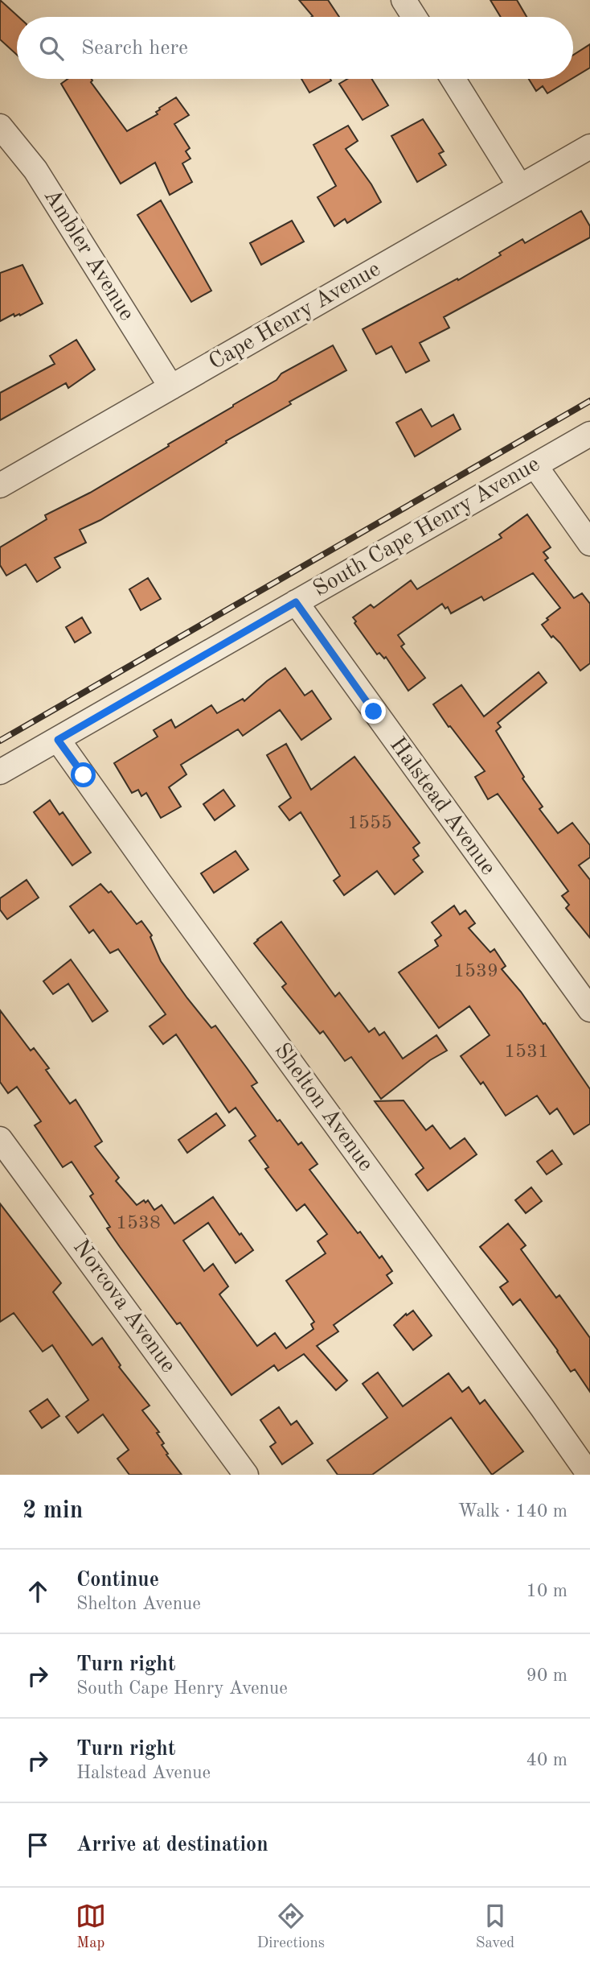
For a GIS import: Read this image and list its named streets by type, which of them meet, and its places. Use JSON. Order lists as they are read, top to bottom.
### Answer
{
  "streets": {
    "street": [
      "Ambler Avenue",
      "Cape Henry Avenue",
      "South Cape Henry Avenue",
      "Halstead Avenue",
      "Shelton Avenue",
      "Norcova Avenue"
    ]
  },
  "crossings": [
    ["Ambler Avenue", "Cape Henry Avenue"],
    ["South Cape Henry Avenue", "Halstead Avenue"],
    ["South Cape Henry Avenue", "Shelton Avenue"]
  ],
  "house_numbers": [
    "1555",
    "1539",
    "1531",
    "1538"
  ],
  "page": {
    "search": "Search here",
    "heading": ["2 min", "Walk · 140 m"],
    "list": [
      ["Continue", "Shelton Avenue", "10 m"],
      ["Turn right", "South Cape Henry Avenue", "90 m"],
      ["Turn right", "Halstead Avenue", "40 m"],
      "Arrive at destination"
    ],
    "nav": ["Map", "Directions", "Saved"]
  }
}
